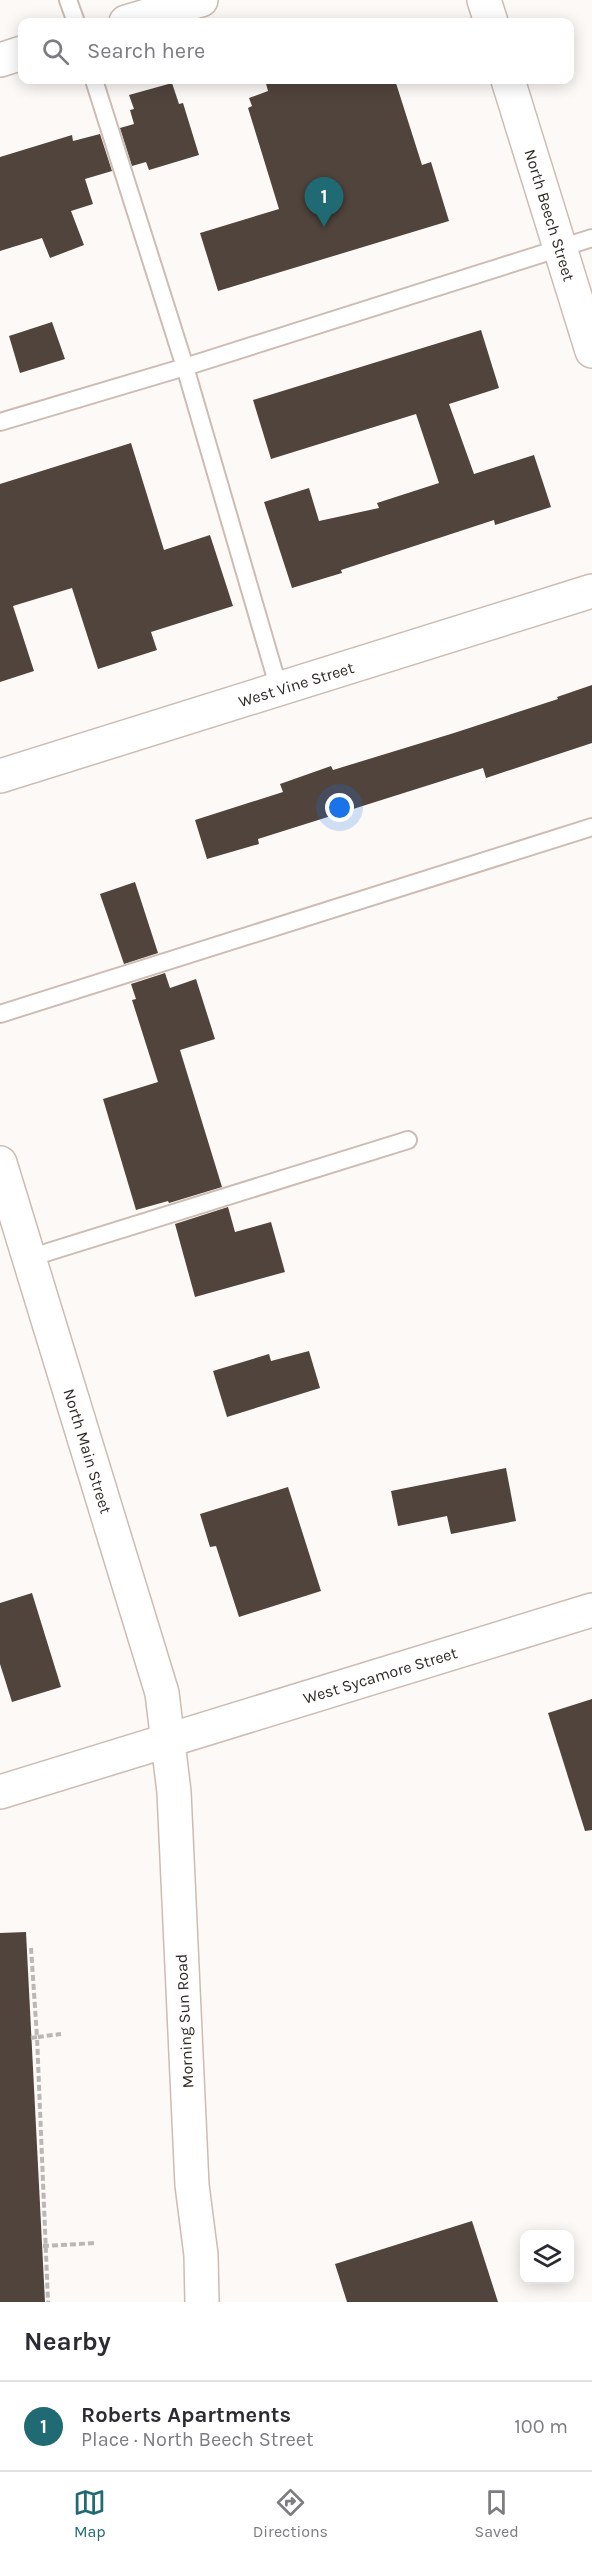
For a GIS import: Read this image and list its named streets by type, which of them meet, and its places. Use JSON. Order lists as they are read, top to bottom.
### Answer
{
  "streets": {
    "street": [
      "North Beech Street",
      "West Vine Street",
      "North Main Street",
      "West Sycamore Street",
      "Morning Sun Road"
    ]
  },
  "crossings": [
    ["North Main Street", "West Sycamore Street"],
    ["North Main Street", "Morning Sun Road"],
    ["West Sycamore Street", "Morning Sun Road"]
  ],
  "page": {
    "search": "Search here",
    "pins": "1",
    "heading": "Nearby",
    "list": [
      {
        "mark": "1",
        "name": "Roberts Apartments",
        "note": "Place · North Beech Street",
        "value": "100 m"
      }
    ],
    "nav": ["Map", "Directions", "Saved"]
  }
}
